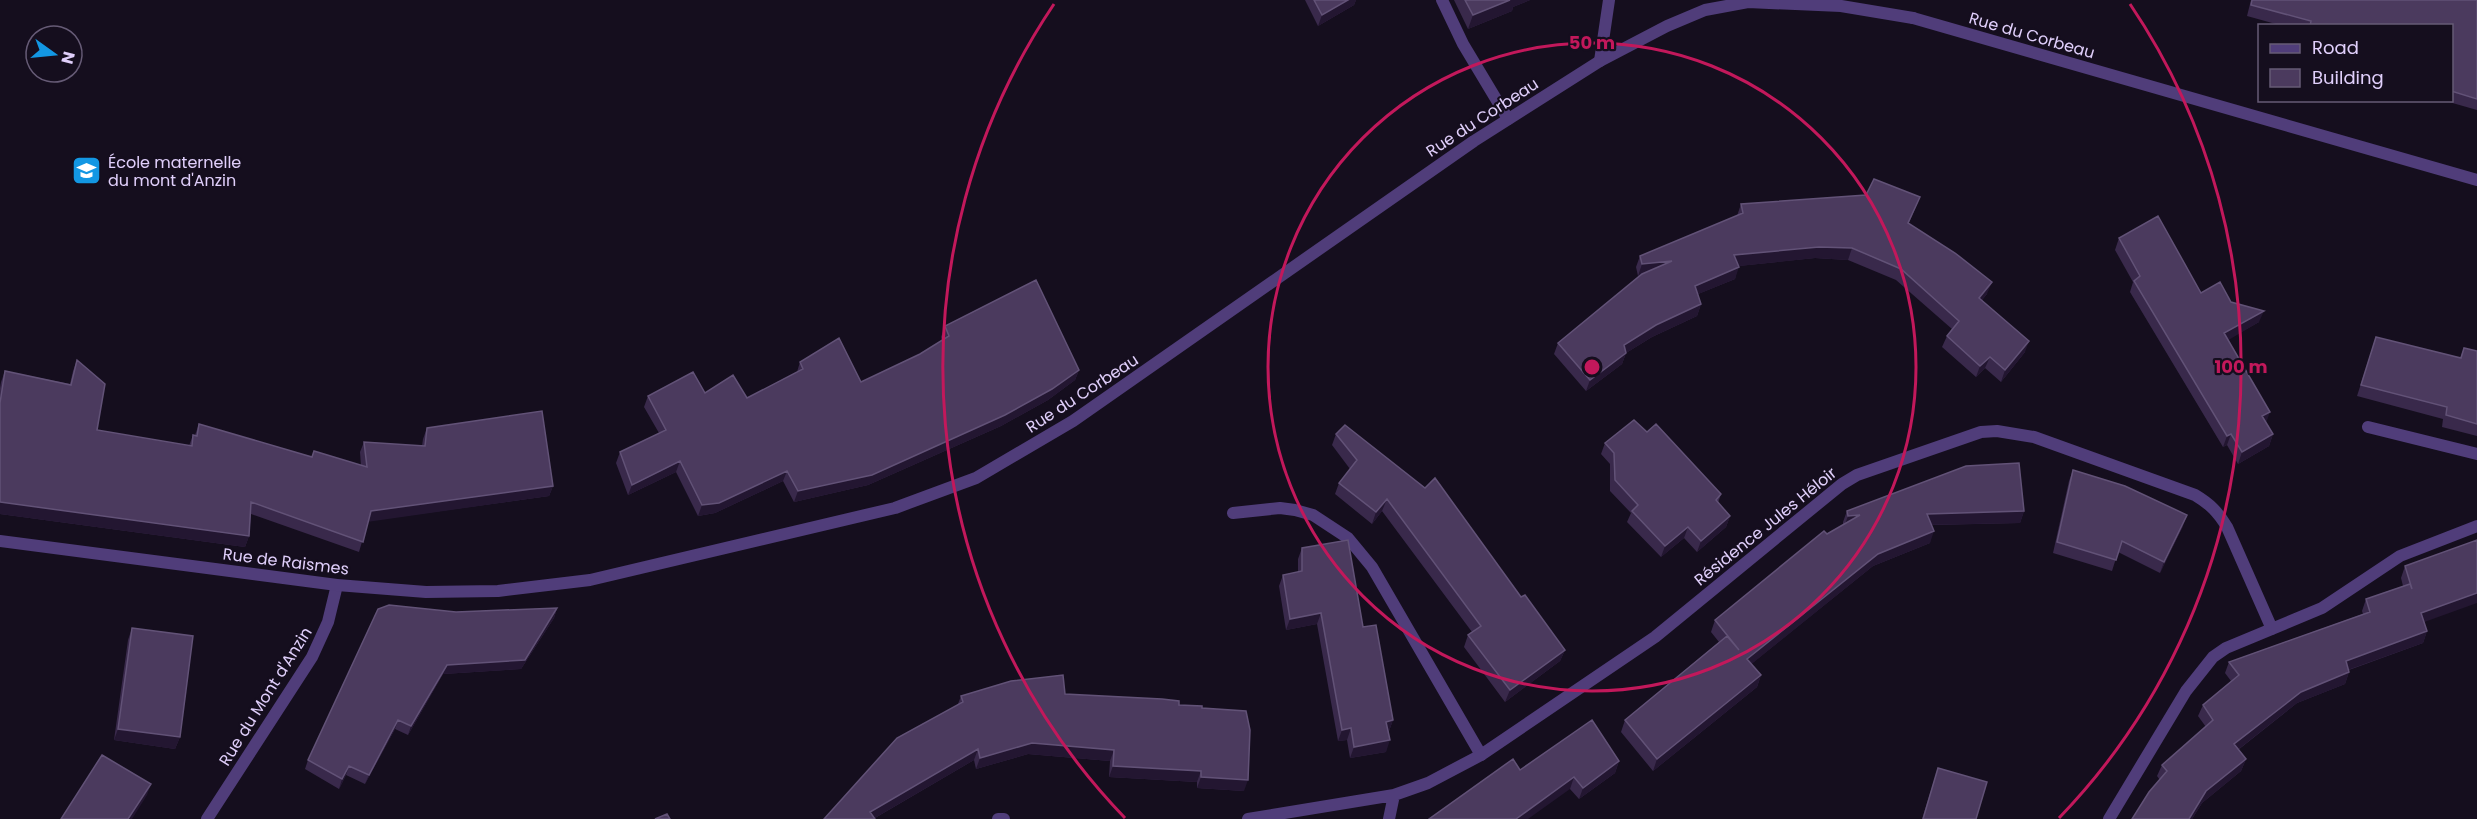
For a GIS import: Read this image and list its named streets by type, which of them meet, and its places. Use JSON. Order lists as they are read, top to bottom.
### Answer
{
  "streets": {
    "street": [
      "Rue du Corbeau",
      "Résidence Jules Héloir",
      "Rue de Raismes",
      "Rue du Mont d'Anzin"
    ]
  },
  "crossings": [
    ["Rue du Corbeau", "Rue de Raismes"],
    ["Rue de Raismes", "Rue du Mont d'Anzin"]
  ],
  "places": {
    "school or university": ["École maternelle du mont d'Anzin"]
  },
  "legend": ["Road", "Building"],
  "north": "right",
  "rings": ["50 m", "100 m"]
}
